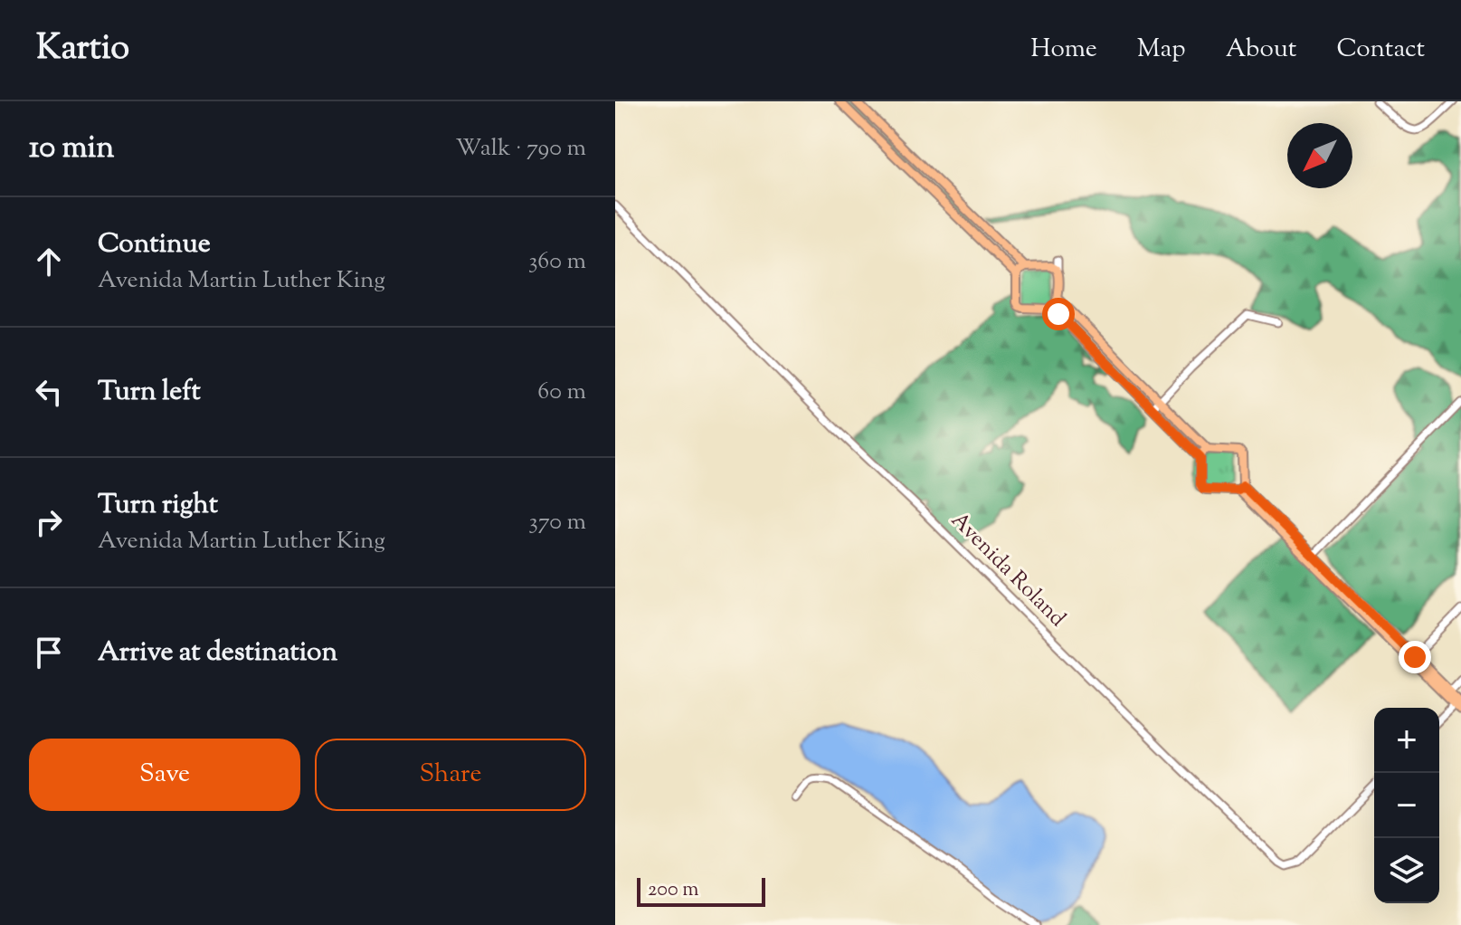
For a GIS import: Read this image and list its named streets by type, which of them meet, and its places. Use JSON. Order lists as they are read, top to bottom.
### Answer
{
  "streets": {
    "street": ["Avenida Roland"]
  },
  "scale_bar": "200 m",
  "north": "bottom left",
  "page": {
    "header": "Kartio",
    "nav": [
      "Home",
      "Map",
      "About",
      "Contact"
    ],
    "heading": ["10 min", "Walk · 790 m"],
    "list": [
      ["Continue", "Avenida Martin Luther King", "360 m"],
      ["Turn left", "60 m"],
      ["Turn right", "Avenida Martin Luther King", "370 m"],
      "Arrive at destination"
    ],
    "map_buttons": ["+", "−"],
    "buttons": ["Save", "Share"],
    "scale": "200 m"
  }
}
